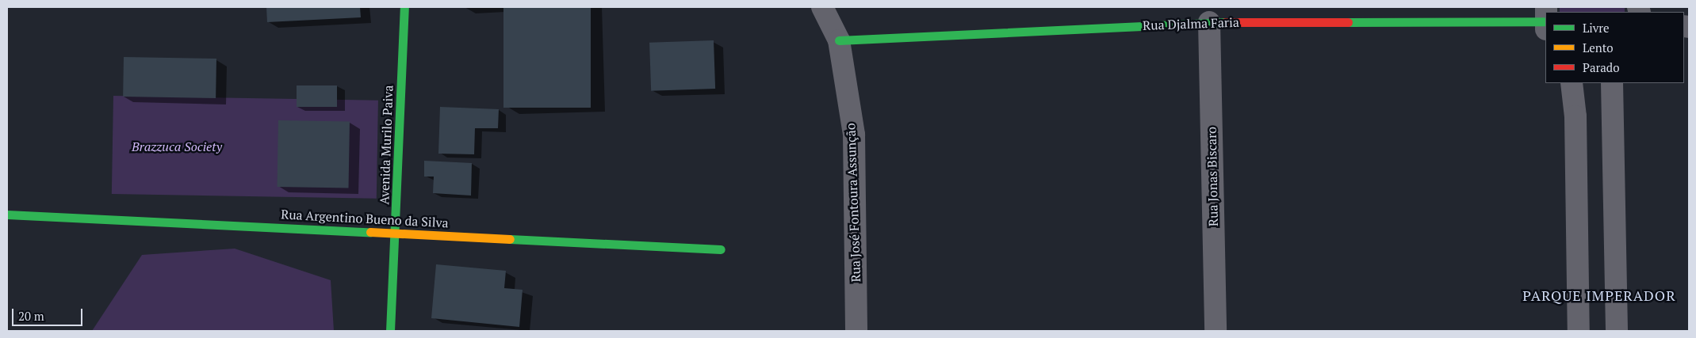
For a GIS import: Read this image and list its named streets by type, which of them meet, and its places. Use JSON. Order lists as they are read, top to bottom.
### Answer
{
  "streets": {
    "street": [
      "Rua Djalma Faria",
      "Avenida Murilo Paiva",
      "Rua Jonas Biscaro",
      "Rua José Fontoura Assunção",
      "Rua Argentino Bueno da Silva"
    ]
  },
  "crossings": [
    ["Rua Djalma Faria", "Rua Jonas Biscaro"],
    ["Rua Djalma Faria", "Rua José Fontoura Assunção"],
    ["Avenida Murilo Paiva", "Rua Argentino Bueno da Silva"]
  ],
  "districts": ["PARQUE IMPERADOR"],
  "parks": ["Brazzuca Society"],
  "legend": ["Livre", "Lento", "Parado"],
  "scale_bar": "20 m"
}
